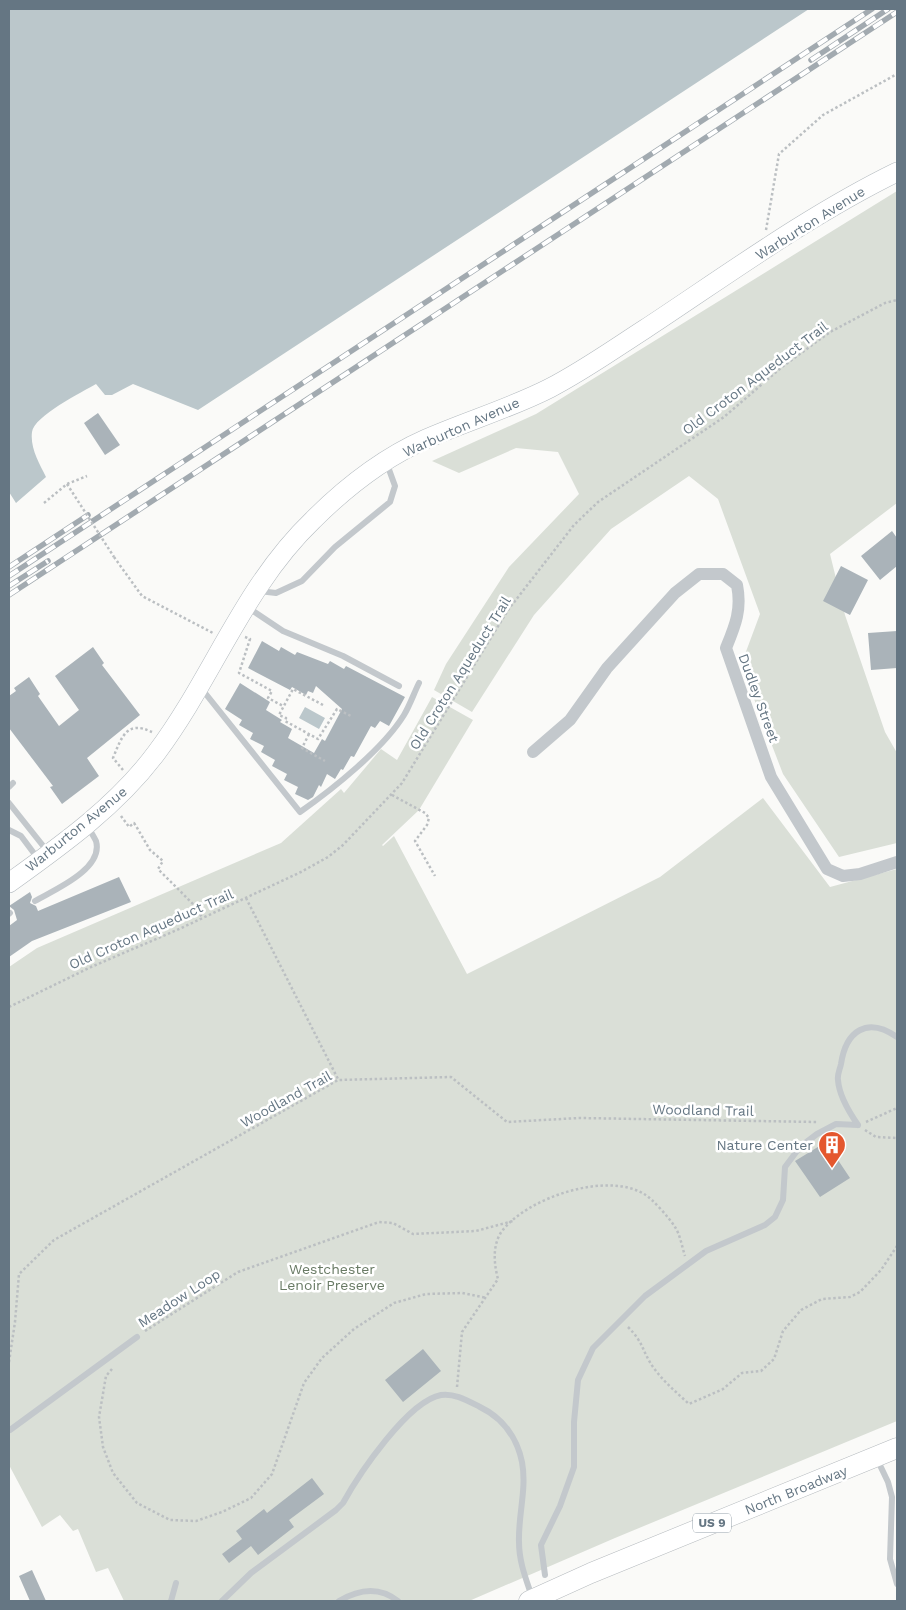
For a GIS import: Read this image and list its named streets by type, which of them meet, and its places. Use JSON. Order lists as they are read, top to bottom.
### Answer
{
  "streets": {
    "main road": ["North Broadway", "US 9"],
    "street": ["Warburton Avenue", "Dudley Street"],
    "path": ["Old Croton Aqueduct Trail", "Woodland Trail", "Meadow Loop"]
  },
  "parks": ["Westchester Lenoir Preserve"],
  "places": {
    "building": ["Nature Center"]
  }
}
